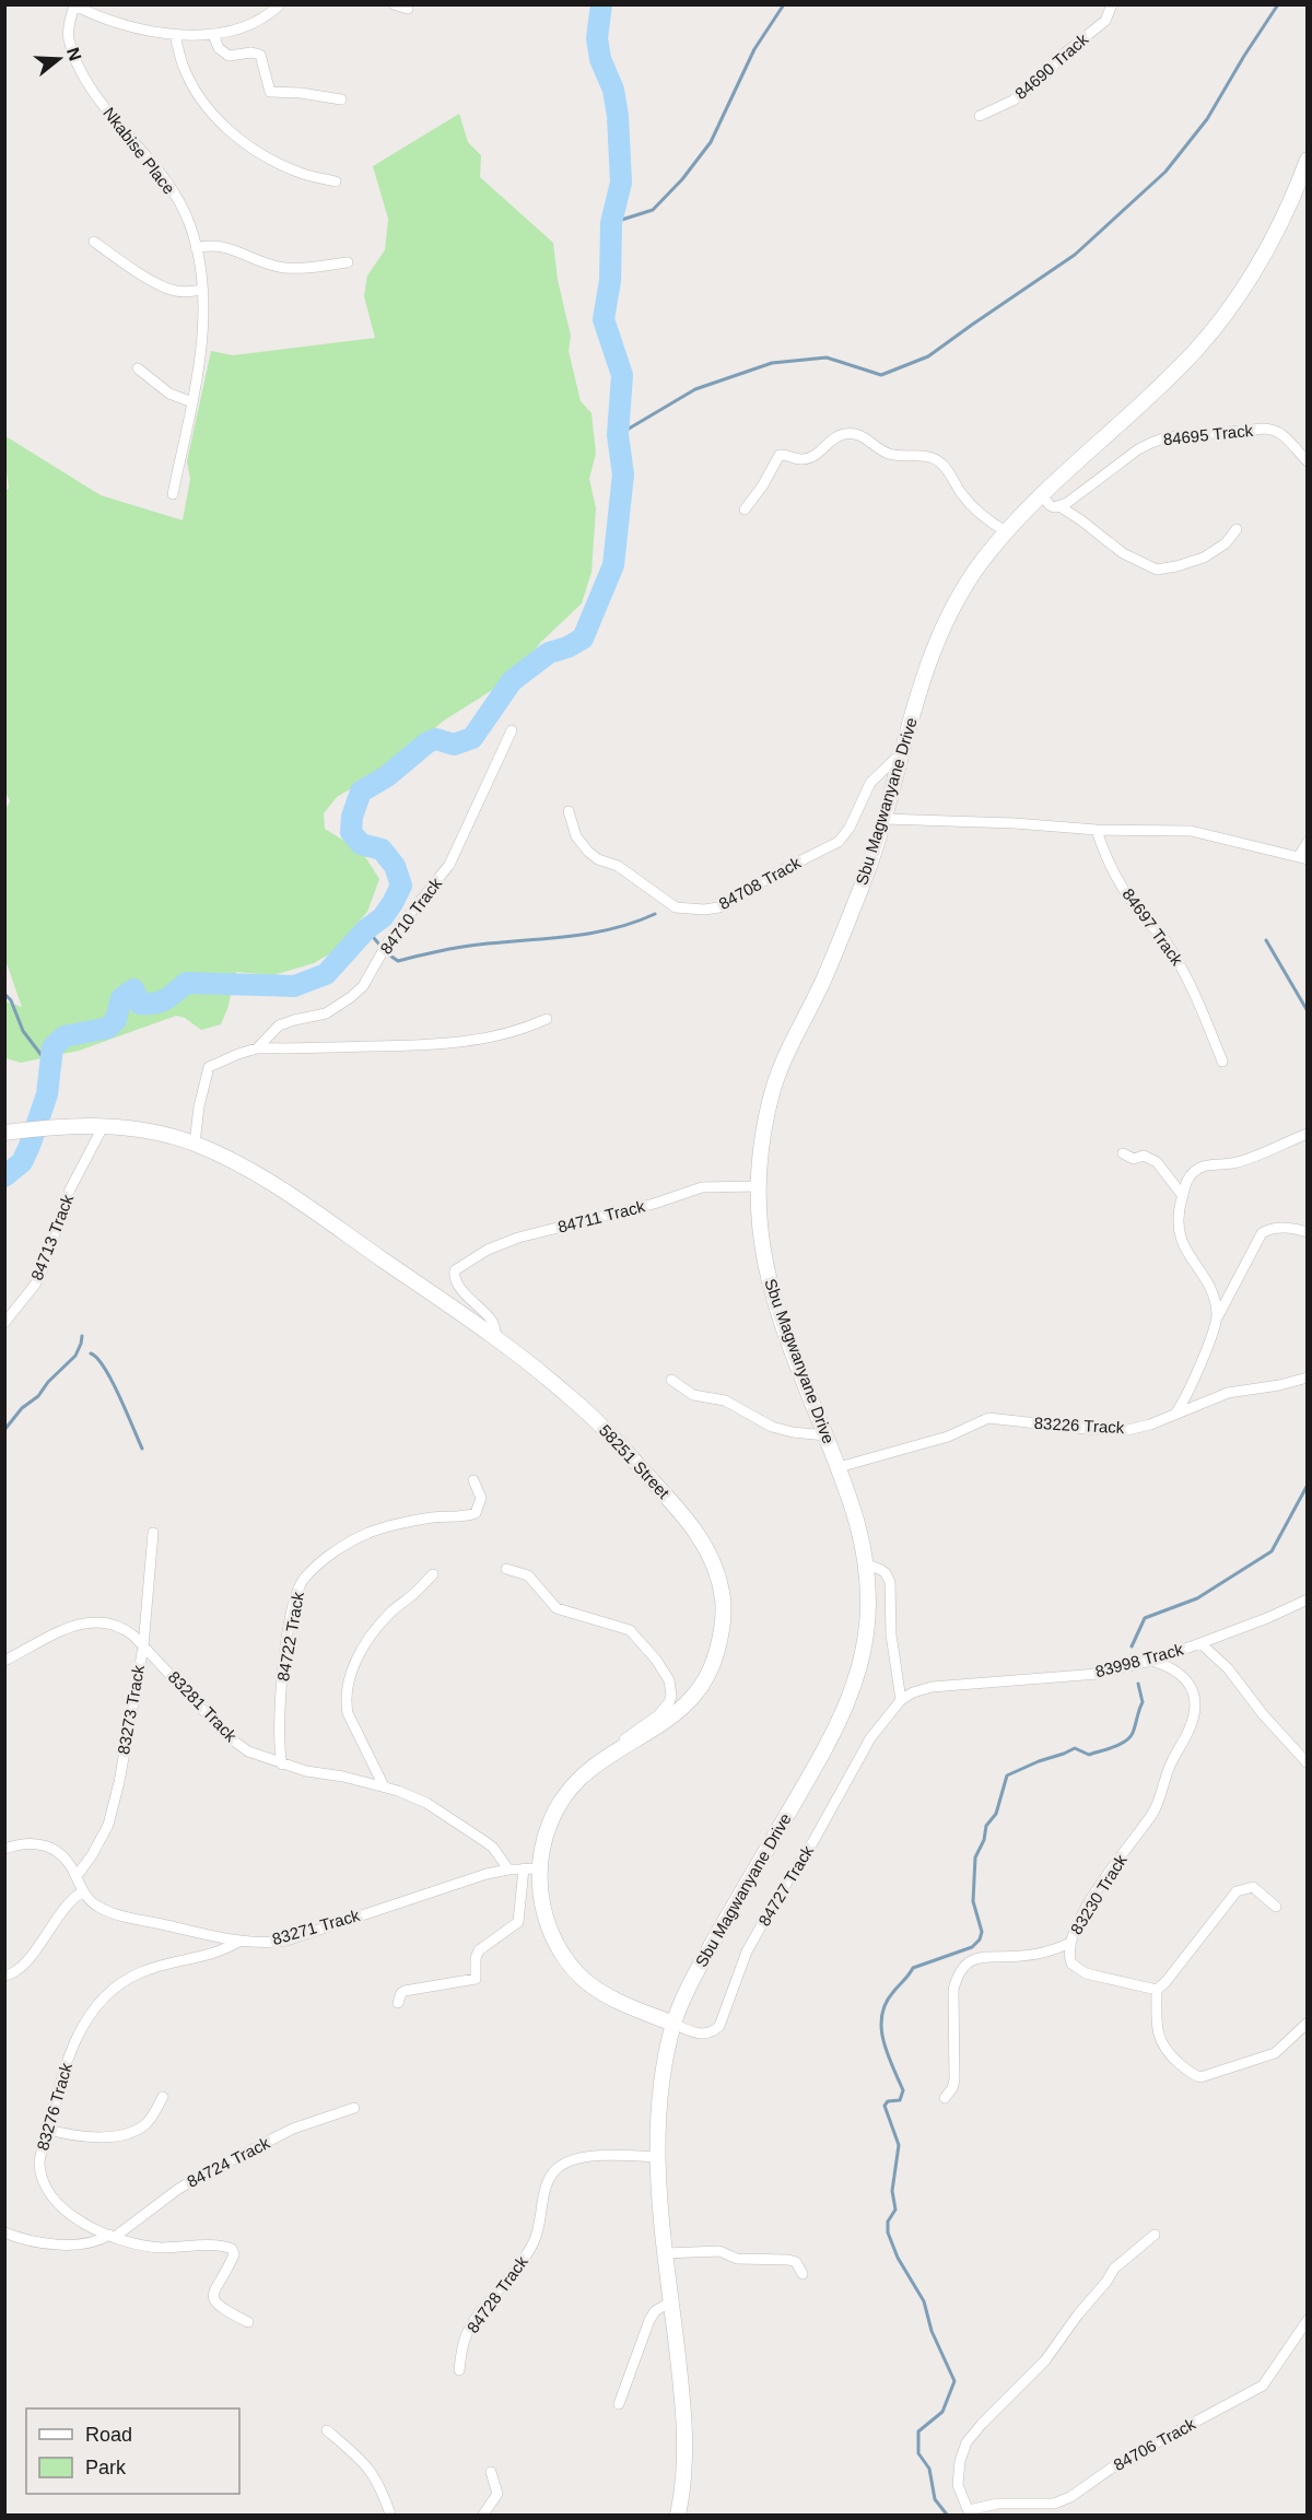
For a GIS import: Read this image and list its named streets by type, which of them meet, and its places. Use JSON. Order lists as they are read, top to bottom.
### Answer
{
  "streets": {
    "main road": ["Sbu Magwanyane Drive", "58251 Street"],
    "street": [
      "84690 Track",
      "Nkabise Place",
      "84695 Track",
      "84708 Track",
      "84710 Track",
      "84697 Track",
      "84711 Track",
      "84713 Track",
      "83226 Track",
      "84722 Track",
      "83998 Track",
      "83281 Track",
      "83273 Track",
      "84727 Track",
      "83230 Track",
      "83271 Track",
      "83276 Track",
      "84724 Track",
      "84728 Track",
      "84706 Track"
    ]
  },
  "crossings": [
    ["Sbu Magwanyane Drive", "84708 Track"],
    ["Sbu Magwanyane Drive", "84711 Track"],
    ["Sbu Magwanyane Drive", "83226 Track"],
    ["Sbu Magwanyane Drive", "58251 Street"],
    ["Sbu Magwanyane Drive", "84727 Track"],
    ["Sbu Magwanyane Drive", "84728 Track"],
    ["84711 Track", "58251 Street"],
    ["84713 Track", "58251 Street"],
    ["58251 Street", "84727 Track"],
    ["58251 Street", "83271 Track"],
    ["84722 Track", "83281 Track"],
    ["83998 Track", "84727 Track"],
    ["83998 Track", "83230 Track"],
    ["83281 Track", "83273 Track"],
    ["83281 Track", "83271 Track"],
    ["83271 Track", "83276 Track"],
    ["83276 Track", "84724 Track"]
  ],
  "legend": ["Road", "Park"],
  "north": "right"
}
